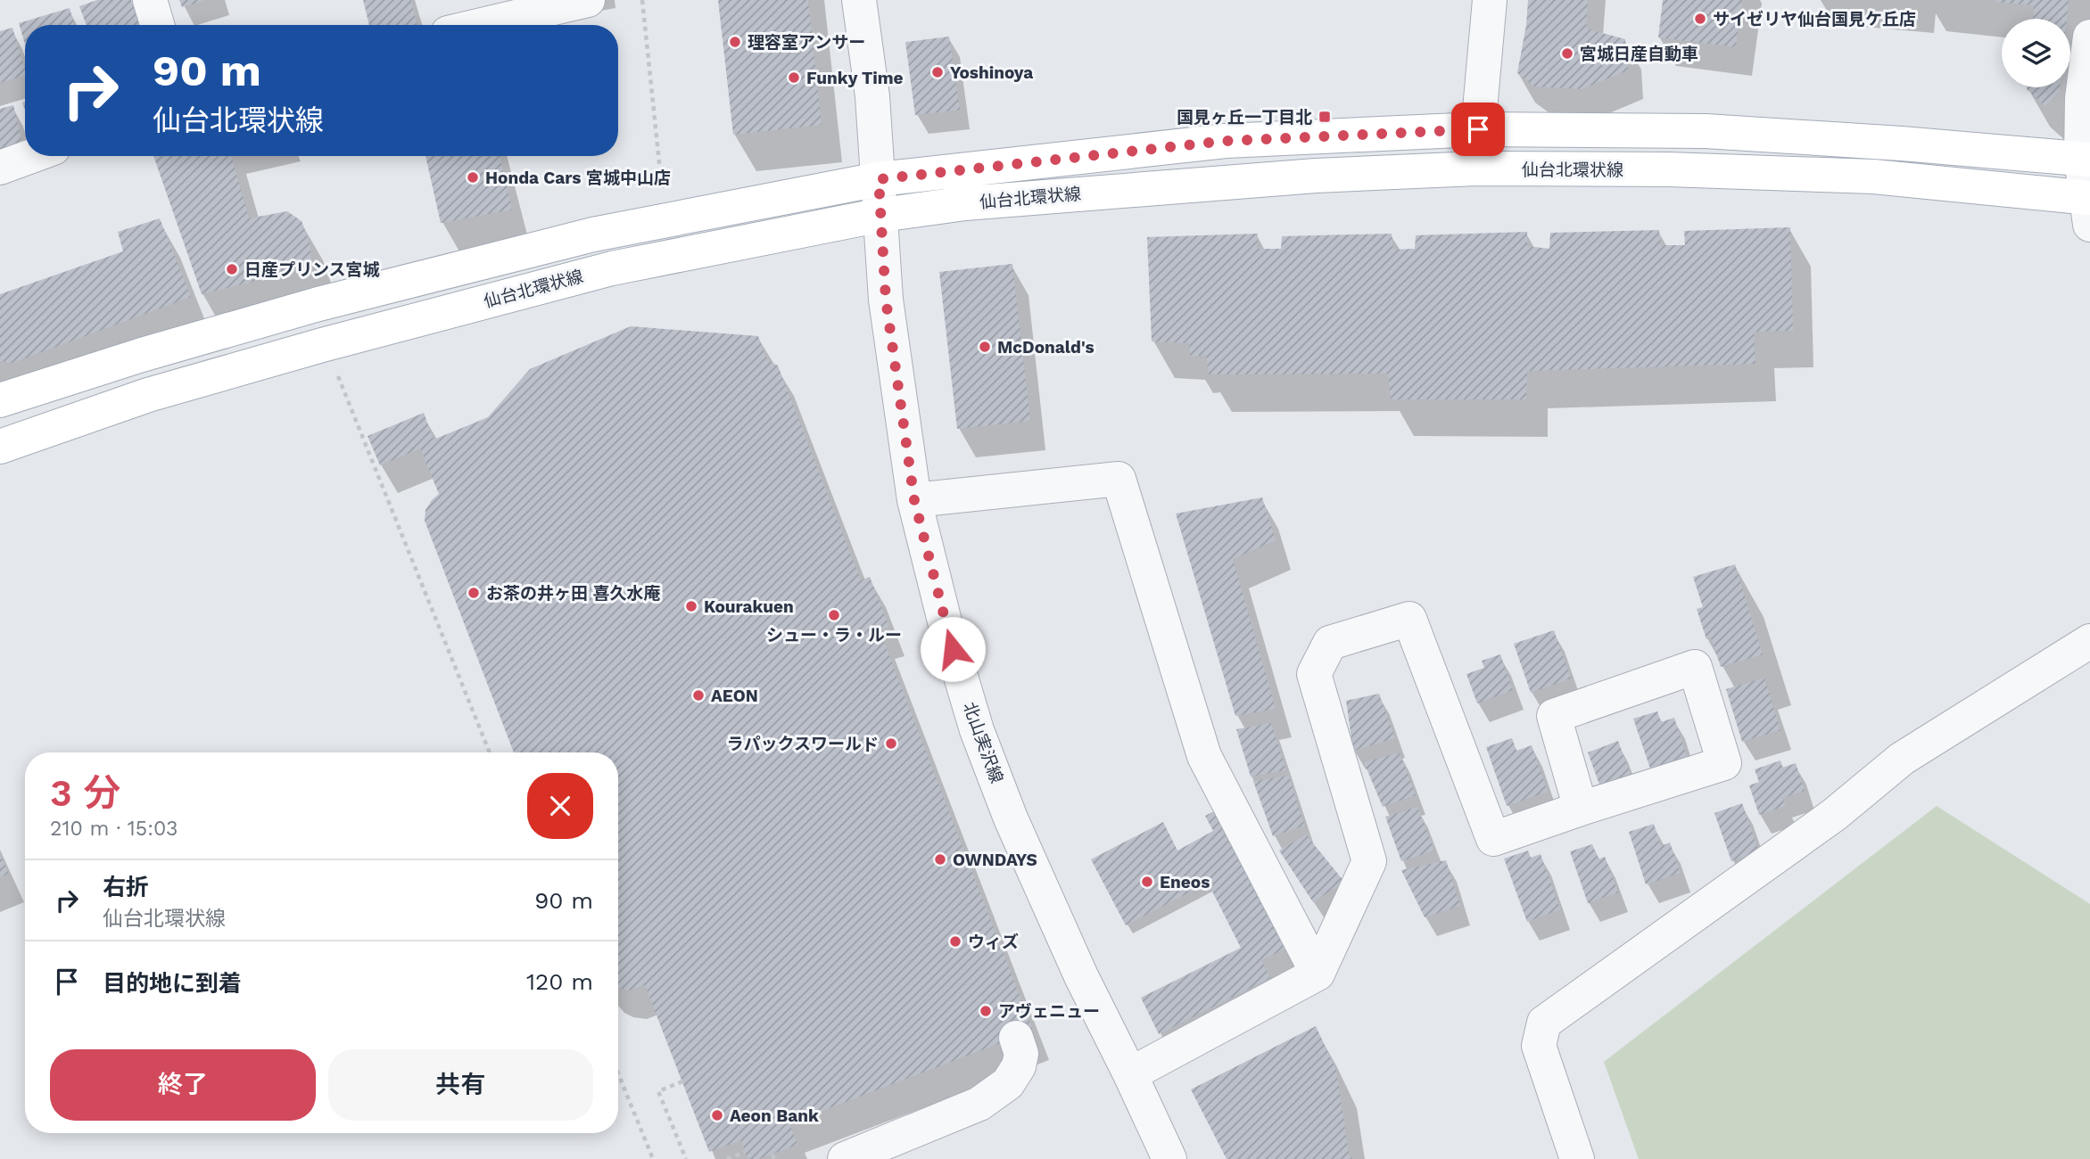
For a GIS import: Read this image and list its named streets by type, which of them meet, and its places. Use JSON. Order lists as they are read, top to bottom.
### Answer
{
  "streets": {
    "main road": ["仙台北環状線"],
    "street": ["北山実沢線"]
  },
  "crossings": [
    ["仙台北環状線", "北山実沢線"]
  ],
  "places": {
    "other": [
      "サイゼリヤ仙台国見ケ丘店",
      "理容室アンサー",
      "宮城日産自動車",
      "Yoshinoya",
      "Funky Time",
      "Honda Cars 宮城中山店",
      "日産プリンス宮城",
      "McDonald's",
      "お茶の井ヶ田 喜久水庵",
      "Kourakuen",
      "シュー・ラ・ルー",
      "AEON",
      "ラパックスワールド",
      "OWNDAYS",
      "Eneos",
      "ウィズ",
      "アヴェニュー",
      "Aeon Bank"
    ],
    "transit": ["国見ヶ丘一丁目北"]
  },
  "page": {
    "turn": ["90 m", "仙台北環状線"],
    "heading": ["3 分", "210 m · 15:03"],
    "list": [
      {
        "name": "右折",
        "note": "仙台北環状線",
        "value": "90 m"
      },
      {
        "name": "目的地に到着",
        "value": "120 m"
      }
    ],
    "buttons": ["終了", "共有"]
  }
}
